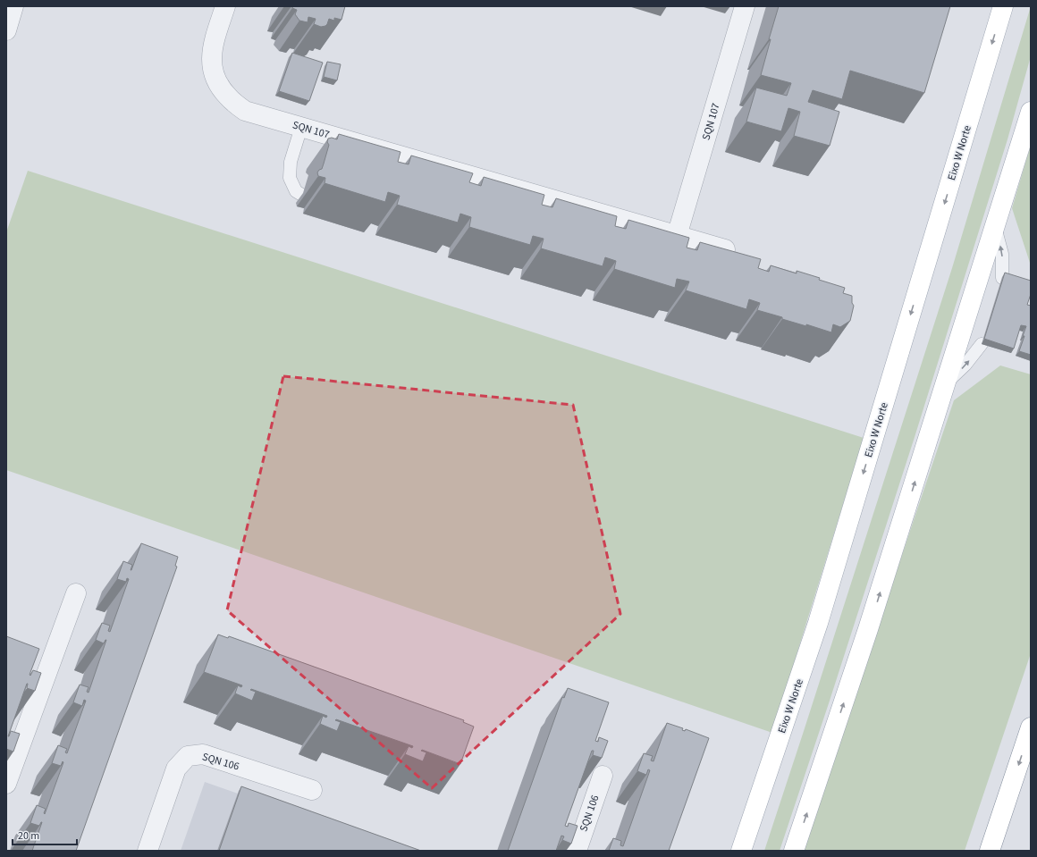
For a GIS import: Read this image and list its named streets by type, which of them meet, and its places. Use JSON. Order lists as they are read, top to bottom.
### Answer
{
  "streets": {
    "main road": ["Eixo W Norte"],
    "street": ["SQN 107", "SQN 106"]
  },
  "scale_bar": "20 m"
}
